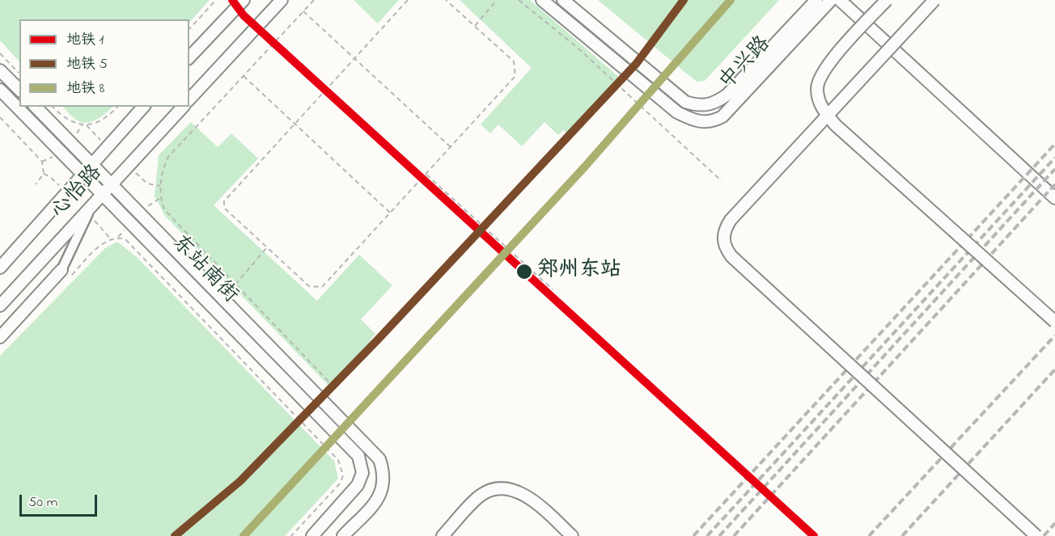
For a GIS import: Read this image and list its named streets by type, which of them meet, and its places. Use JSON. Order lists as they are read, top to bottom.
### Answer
{
  "streets": {
    "street": ["中兴路", "心怡路", "东站南街"]
  },
  "crossings": [
    ["心怡路", "东站南街"]
  ],
  "places": ["郑州东站"],
  "lines": ["metro line 1", "metro line 5", "metro line 8"],
  "legend": ["地铁 1", "地铁 5", "地铁 8"],
  "scale_bar": "50 m"
}
